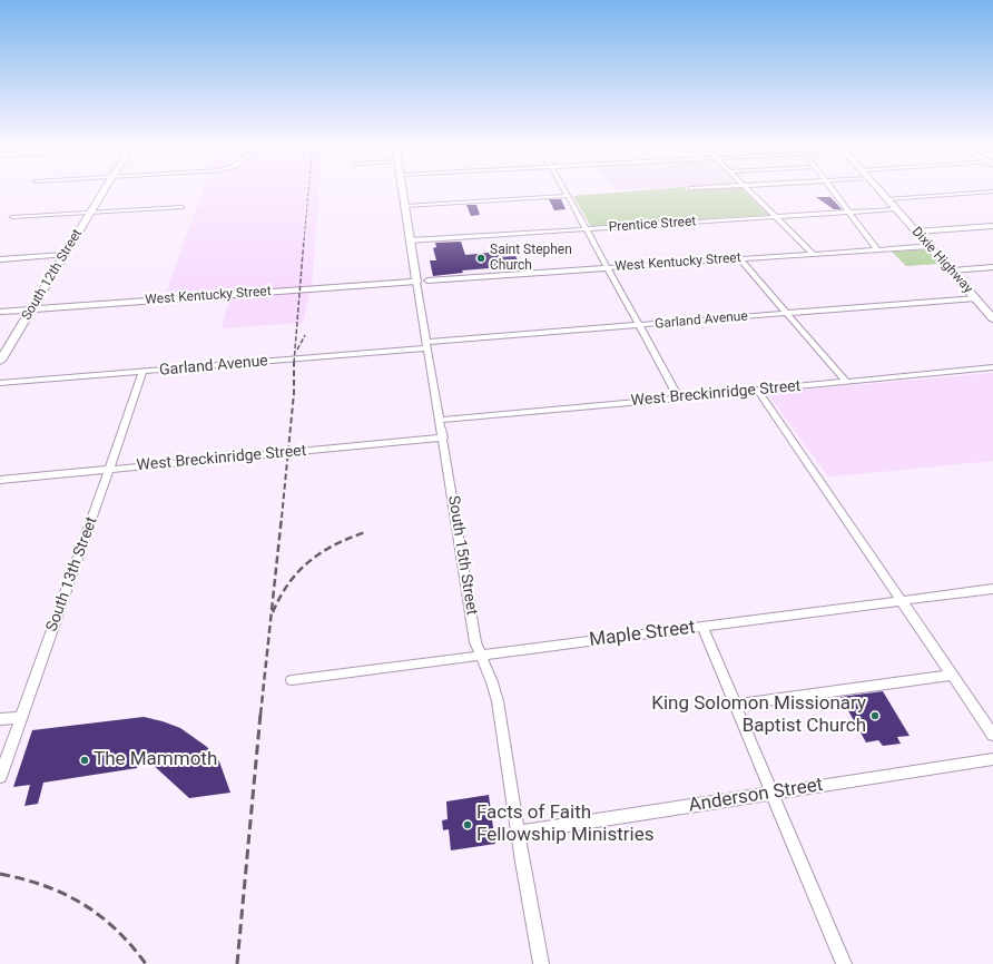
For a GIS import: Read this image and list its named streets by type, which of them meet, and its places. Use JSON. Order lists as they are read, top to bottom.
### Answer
{
  "streets": {
    "street": [
      "Prentice Street",
      "Dixie Highway",
      "West Kentucky Street",
      "South 12th Street",
      "Garland Avenue",
      "West Breckinridge Street",
      "South 15th Street",
      "South 13th Street",
      "Maple Street",
      "Anderson Street"
    ]
  },
  "crossings": [
    ["Prentice Street", "Dixie Highway"],
    ["Prentice Street", "South 15th Street"],
    ["Dixie Highway", "West Kentucky Street"],
    ["Dixie Highway", "Garland Avenue"],
    ["West Kentucky Street", "South 12th Street"],
    ["West Kentucky Street", "South 15th Street"],
    ["Garland Avenue", "South 15th Street"],
    ["Garland Avenue", "South 13th Street"],
    ["West Breckinridge Street", "South 15th Street"],
    ["West Breckinridge Street", "South 13th Street"],
    ["South 15th Street", "Maple Street"],
    ["South 15th Street", "Anderson Street"]
  ],
  "places": [
    "Saint Stephen Church",
    "King Solomon Missionary Baptist Church",
    "The Mammoth",
    "Facts of Faith Fellowship Ministries"
  ]
}
